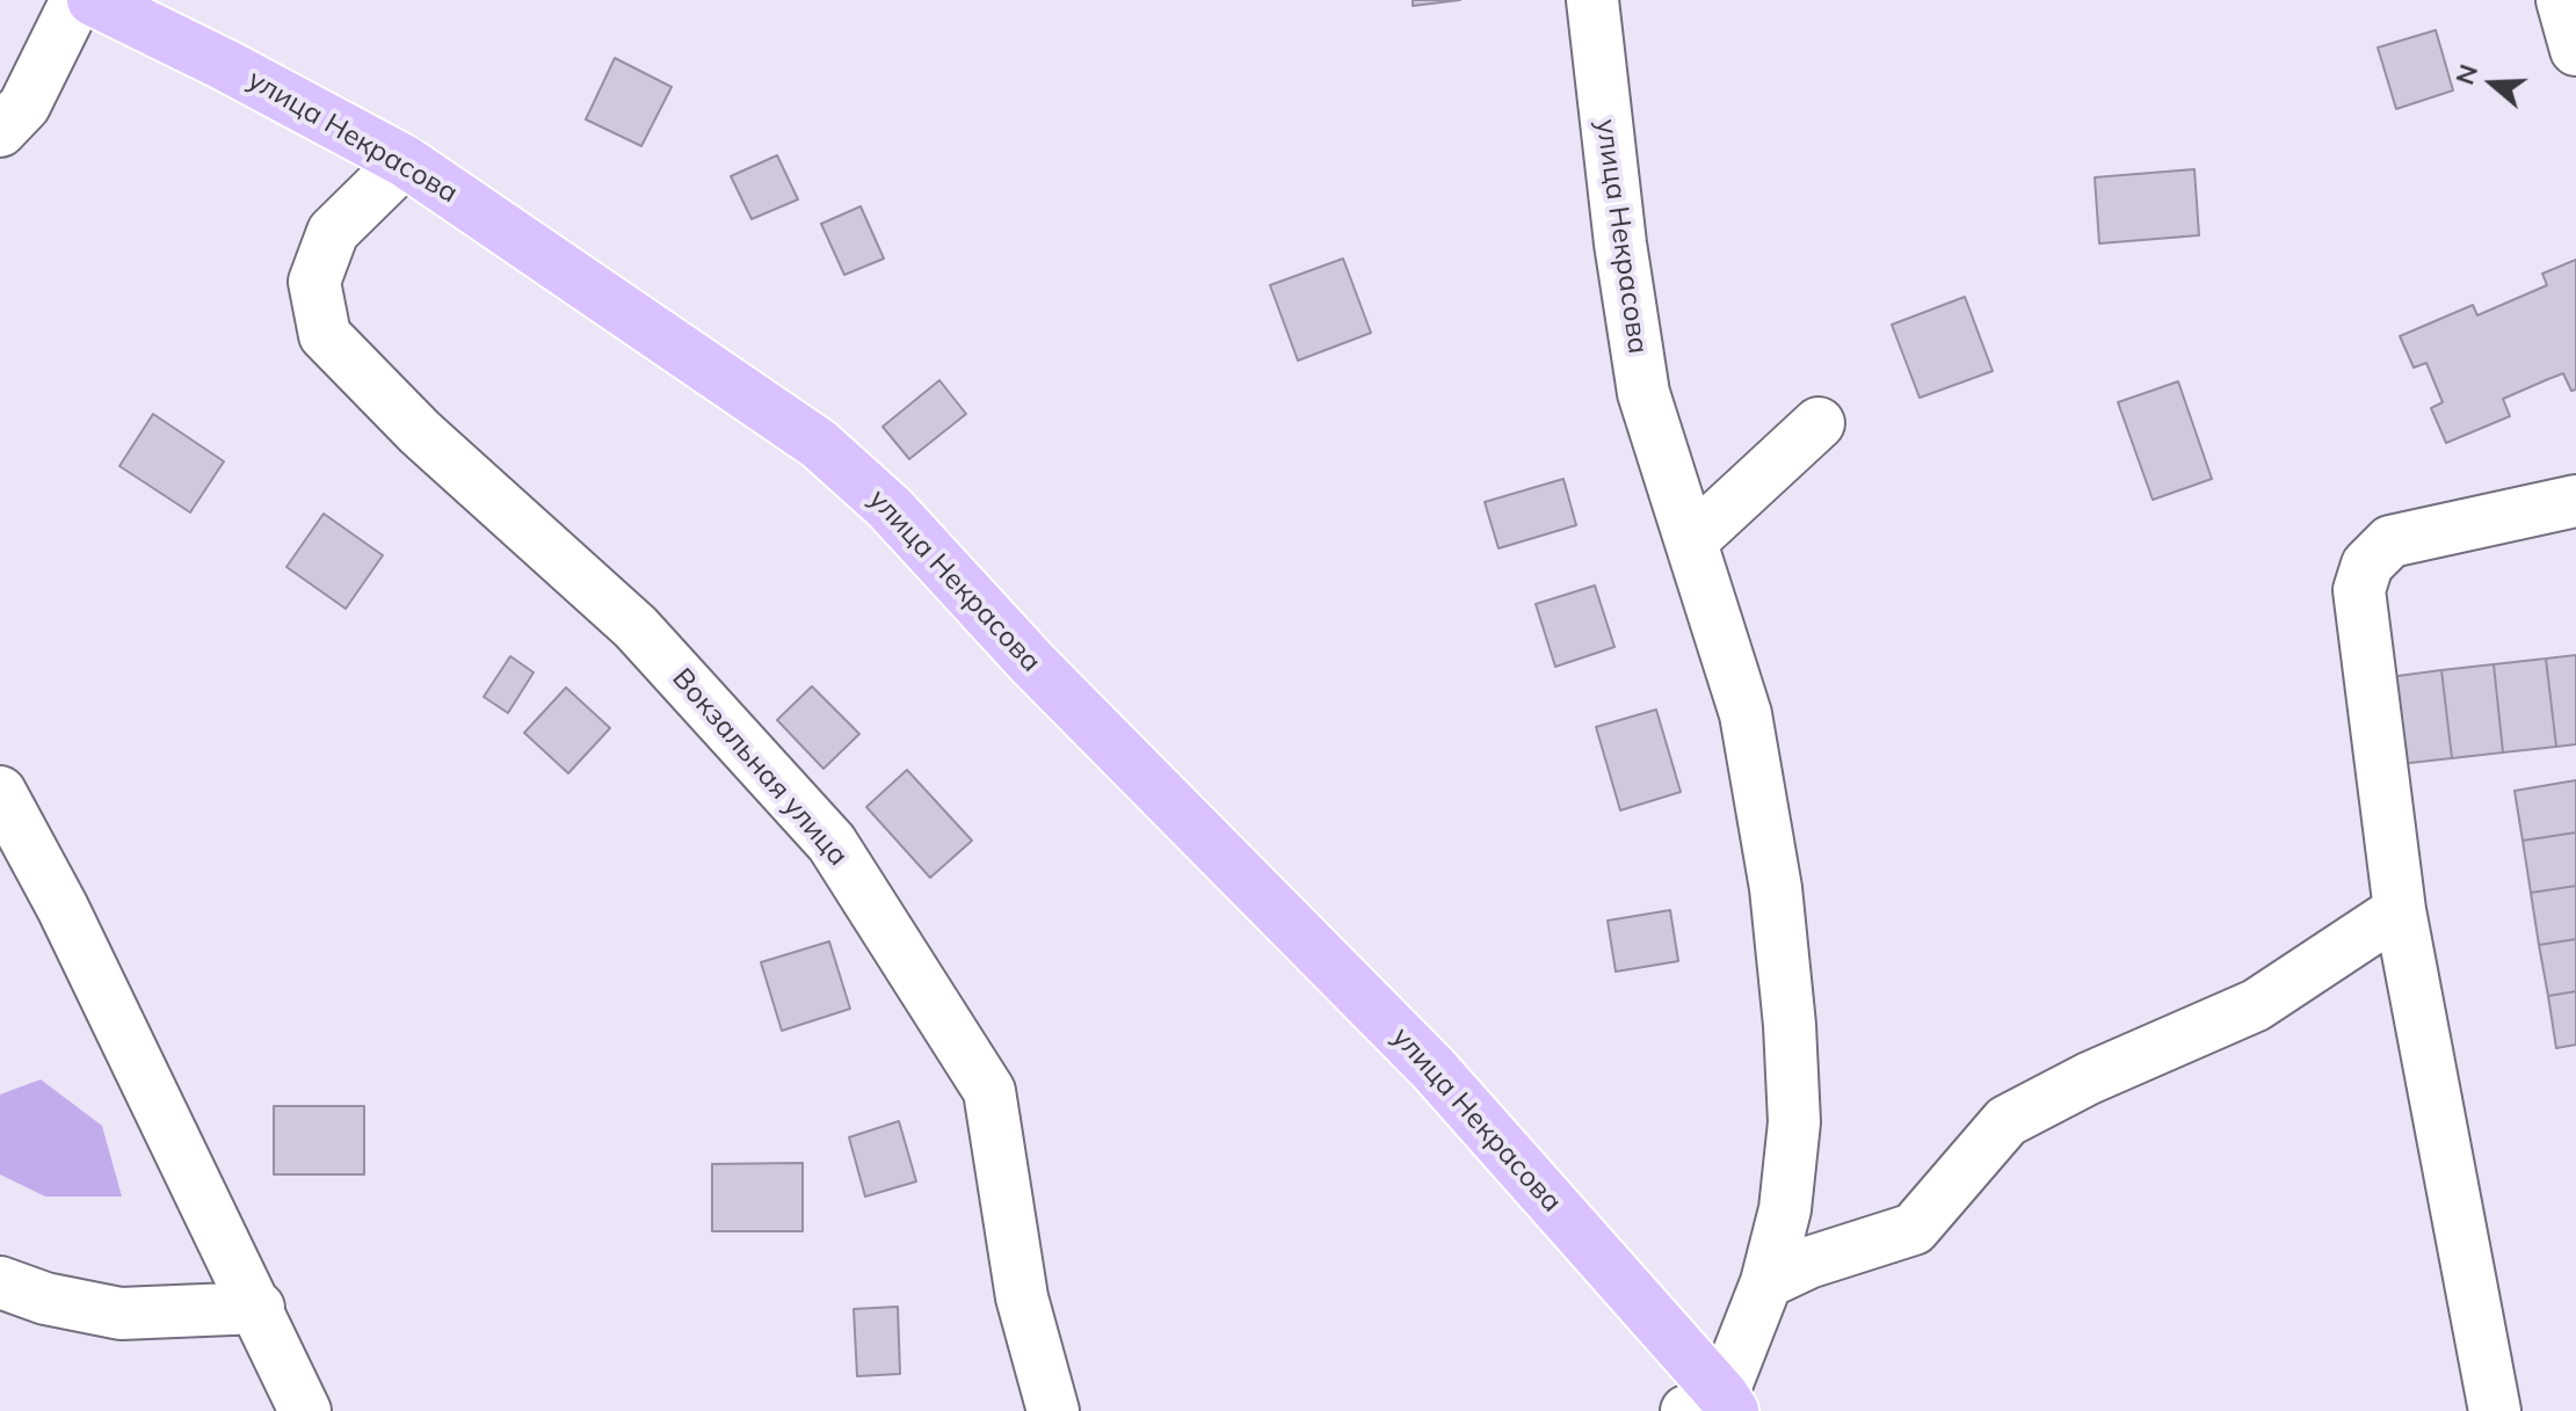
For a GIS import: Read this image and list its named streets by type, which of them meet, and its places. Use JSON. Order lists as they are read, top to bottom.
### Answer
{
  "streets": {
    "main road": ["улица Некрасова"],
    "street": ["Вокзальная улица"]
  },
  "crossings": [
    ["улица Некрасова", "Вокзальная улица"]
  ],
  "north": "left"
}
